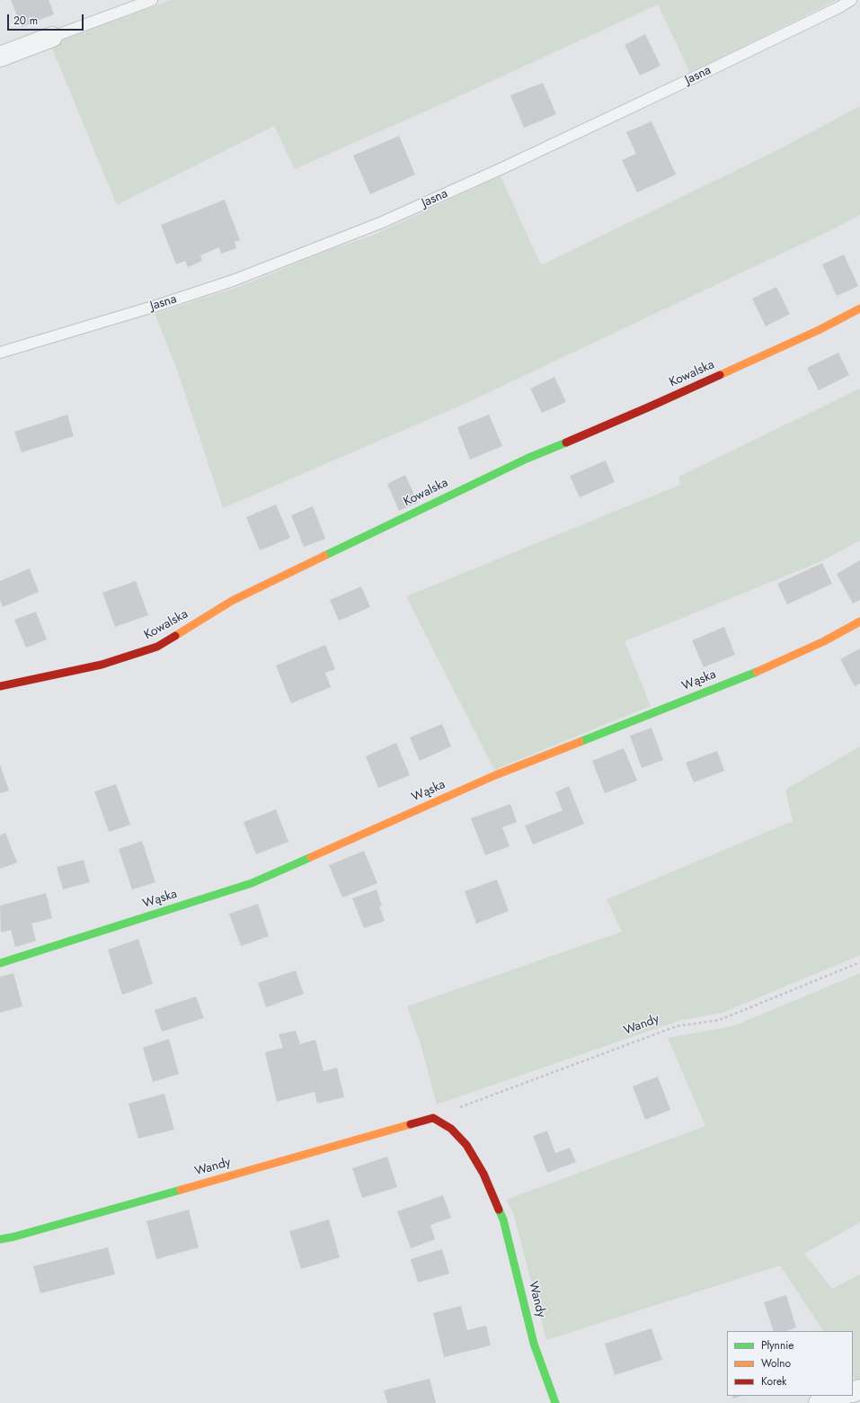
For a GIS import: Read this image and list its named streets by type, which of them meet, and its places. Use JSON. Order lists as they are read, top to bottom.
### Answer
{
  "streets": {
    "street": ["Kowalska", "Wąska", "Wandy"],
    "lane": ["Jasna"]
  },
  "legend": ["Płynnie", "Wolno", "Korek"],
  "scale_bar": "20 m"
}
